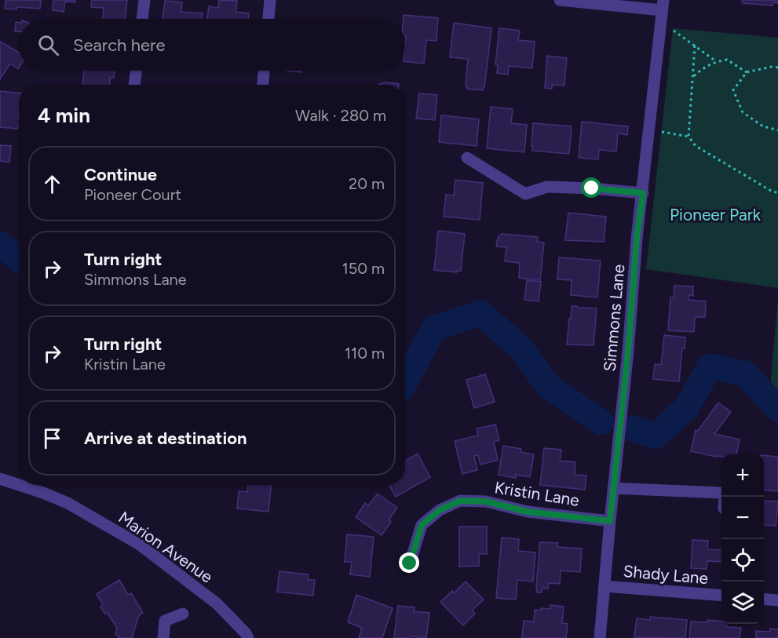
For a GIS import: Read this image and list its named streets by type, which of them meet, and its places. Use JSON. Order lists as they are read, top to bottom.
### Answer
{
  "streets": {
    "street": [
      "Simmons Lane",
      "Kristin Lane",
      "Marion Avenue",
      "Shady Lane"
    ]
  },
  "crossings": [
    ["Simmons Lane", "Kristin Lane"],
    ["Simmons Lane", "Shady Lane"]
  ],
  "parks": ["Pioneer Park"],
  "page": {
    "search": "Search here",
    "heading": ["4 min", "Walk · 280 m"],
    "list": [
      ["Continue", "Pioneer Court", "20 m"],
      ["Turn right", "Simmons Lane", "150 m"],
      ["Turn right", "Kristin Lane", "110 m"],
      "Arrive at destination"
    ],
    "map_buttons": ["+", "−"]
  }
}
